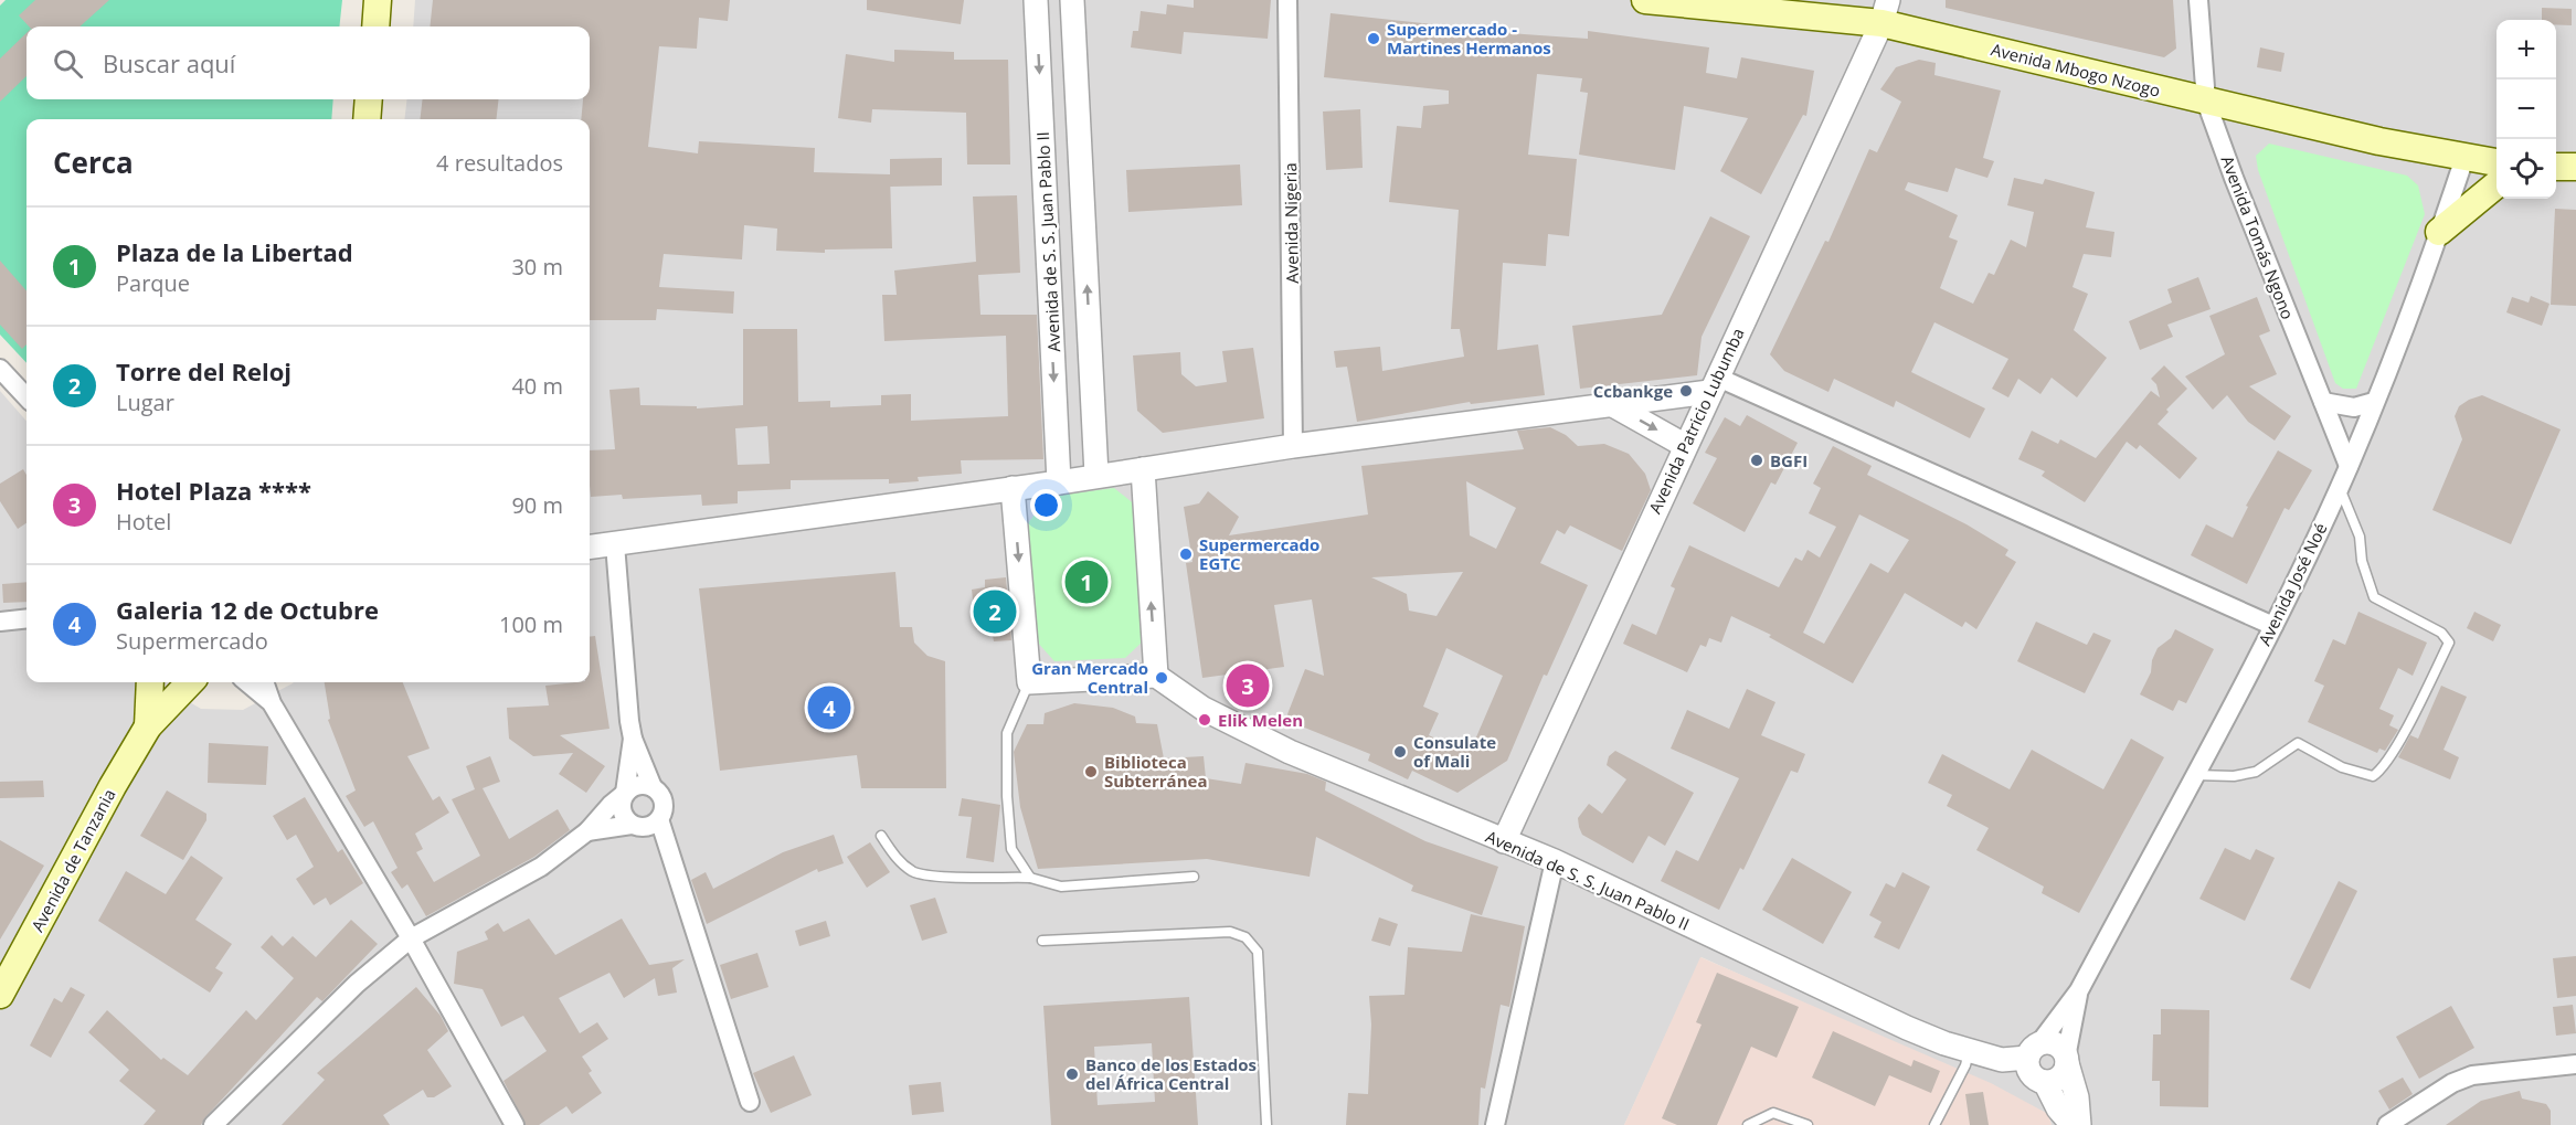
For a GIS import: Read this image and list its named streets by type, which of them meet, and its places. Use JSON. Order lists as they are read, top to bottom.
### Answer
{
  "streets": {
    "main road": ["Avenida Mbogo Nzogo", "Avenida de Tanzania"],
    "street": [
      "Avenida Nigeria",
      "Avenida Tomás Ngono",
      "Avenida de S. S. Juan Pablo II",
      "Avenida Patricio Lubumba",
      "Avenida José Noé"
    ]
  },
  "crossings": [
    ["Avenida Mbogo Nzogo", "Avenida Tomás Ngono"],
    ["Avenida Mbogo Nzogo", "Avenida Patricio Lubumba"],
    ["Avenida Mbogo Nzogo", "Avenida José Noé"],
    ["Avenida Tomás Ngono", "Avenida José Noé"],
    ["Avenida de S. S. Juan Pablo II", "Avenida Patricio Lubumba"],
    ["Avenida de S. S. Juan Pablo II", "Avenida José Noé"]
  ],
  "places": [
    "Supermercado - Martines Hermanos",
    "Ccbankge",
    "BGFI",
    "Supermercado EGTC",
    "Gran Mercado Central",
    "Elik Melen",
    "Consulate of Mali",
    "Biblioteca Subterránea",
    "Banco de los Estados del África Central"
  ],
  "page": {
    "map_buttons": ["+", "−"],
    "search": "Buscar aquí",
    "heading": ["Cerca", "4 resultados"],
    "list": [
      {
        "mark": "1",
        "name": "Plaza de la Libertad",
        "note": "Parque",
        "value": "30 m"
      },
      {
        "mark": "2",
        "name": "Torre del Reloj",
        "note": "Lugar",
        "value": "40 m"
      },
      {
        "mark": "3",
        "name": "Hotel Plaza ****",
        "note": "Hotel",
        "value": "90 m"
      },
      {
        "mark": "4",
        "name": "Galeria 12 de Octubre",
        "note": "Supermercado",
        "value": "100 m"
      }
    ],
    "pins": [
      "1",
      "2",
      "3",
      "4"
    ]
  }
}
